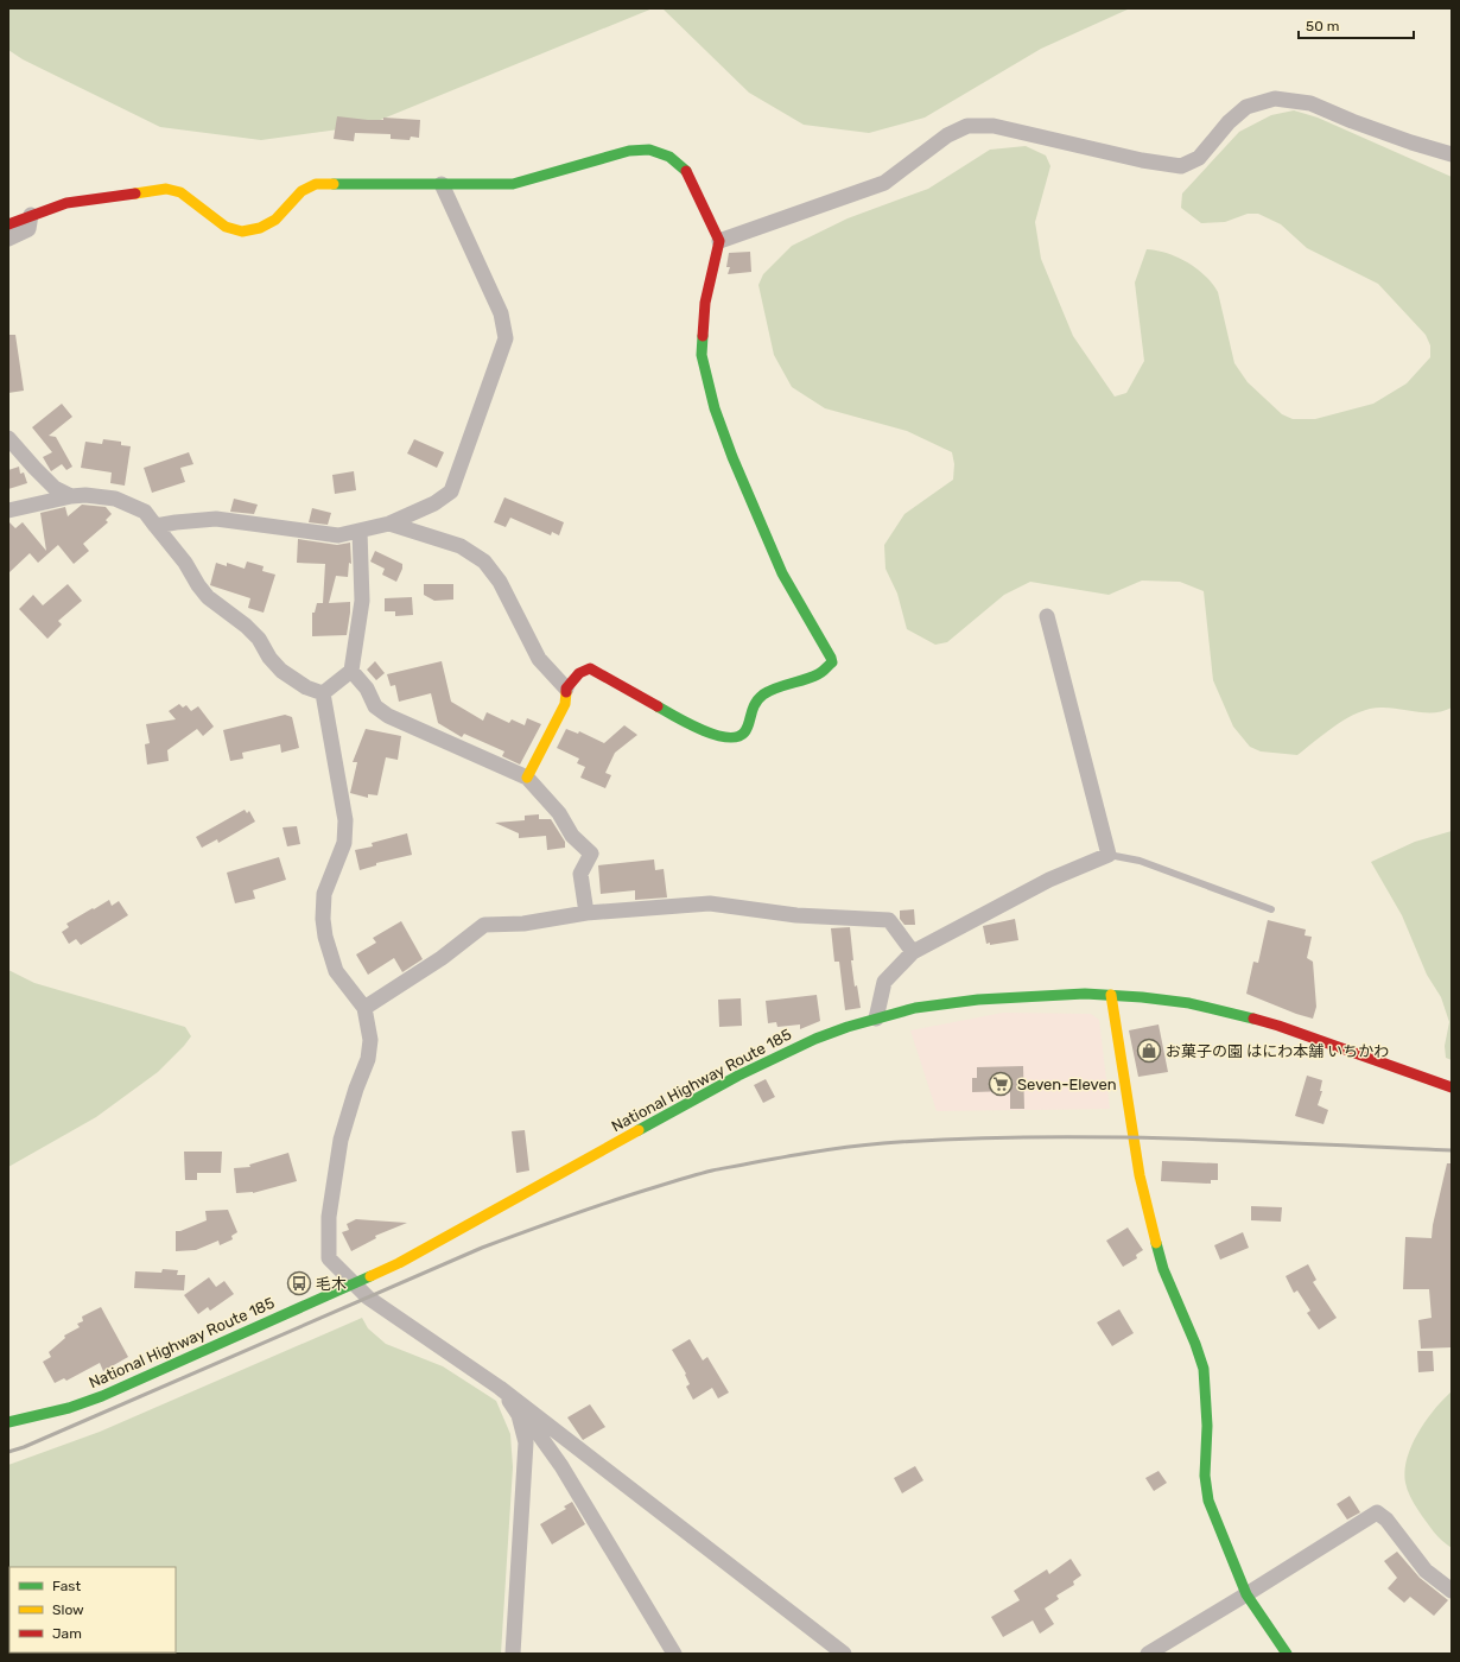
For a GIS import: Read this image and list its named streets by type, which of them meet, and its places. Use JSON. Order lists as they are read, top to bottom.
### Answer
{
  "streets": {
    "main road": ["National Highway Route 185"]
  },
  "places": {
    "shop": ["お菓子の園 はにわ本舗 いちかわ"],
    "supermarket": ["Seven-Eleven"],
    "bus stop": ["毛木"]
  },
  "legend": ["Fast", "Slow", "Jam"],
  "scale_bar": "50 m"
}
